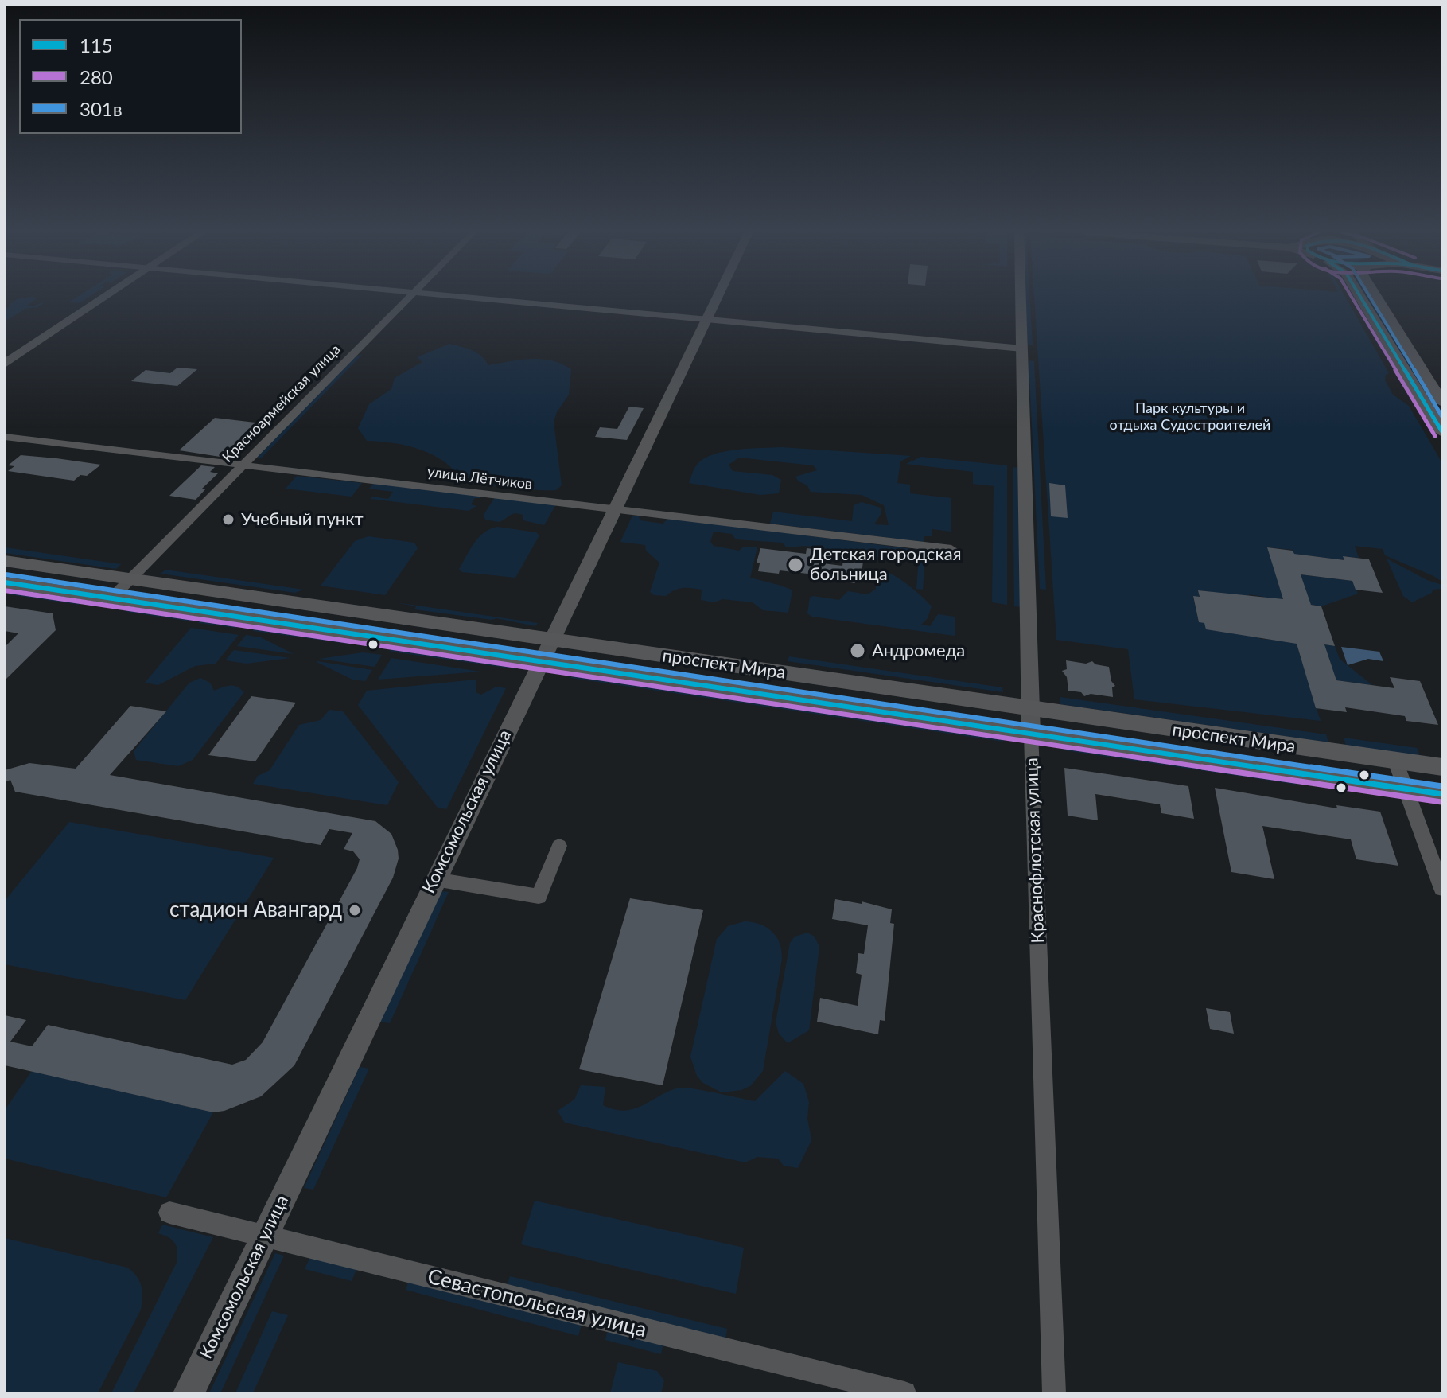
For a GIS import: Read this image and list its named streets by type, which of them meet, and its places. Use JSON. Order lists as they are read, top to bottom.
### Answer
{
  "streets": {
    "main road": ["проспект Мира"],
    "street": [
      "Красноармейская улица",
      "улица Лётчиков",
      "Комсомольская улица",
      "Краснофлотская улица",
      "Севастопольская улица"
    ]
  },
  "crossings": [
    ["Красноармейская улица", "улица Лётчиков"],
    ["Красноармейская улица", "проспект Мира"],
    ["улица Лётчиков", "Комсомольская улица"],
    ["проспект Мира", "Комсомольская улица"],
    ["проспект Мира", "Краснофлотская улица"],
    ["Комсомольская улица", "Севастопольская улица"]
  ],
  "parks": ["Парк культуры и отдыха Судостроителей"],
  "places": [
    "Учебный пункт",
    "Детская городская больница",
    "Андромеда",
    "стадион Авангард"
  ],
  "lines": ["transit line 115", "transit line 280", "transit line 301в"],
  "legend": ["115", "280", "301в"]
}
